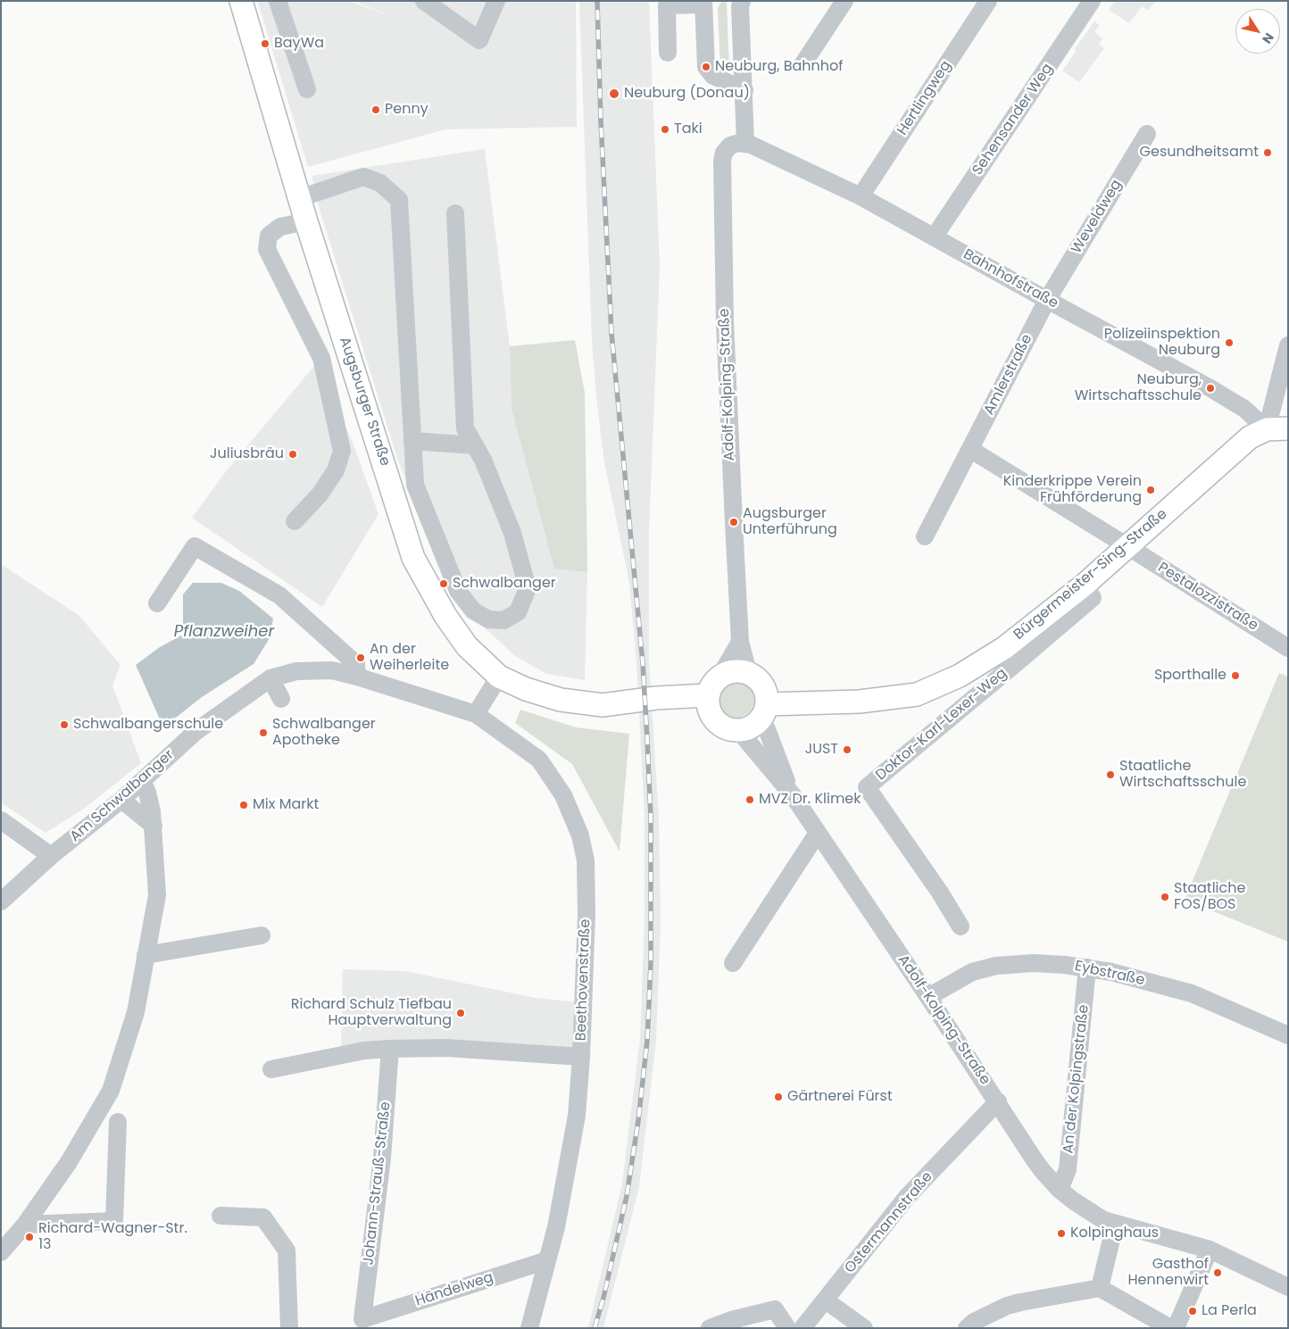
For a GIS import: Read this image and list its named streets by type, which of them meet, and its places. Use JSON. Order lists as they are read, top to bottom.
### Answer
{
  "streets": {
    "main road": ["Augsburger Straße", "Bürgermeister-Sing-Straße"],
    "street": [
      "Hertlingweg",
      "Sehensander Weg",
      "Weveldweg",
      "Bahnhofstraße",
      "Amlerstraße",
      "Adolf-Kolping-Straße",
      "Pestalozzistraße",
      "Doktor-Karl-Lexer-Weg",
      "Am Schwalbanger",
      "Eybstraße",
      "Beethovenstraße",
      "An der Kolpingstraße",
      "Johann-Strauß-Straße",
      "Ostermannstraße",
      "Händelweg"
    ]
  },
  "crossings": [
    ["Hertlingweg", "Bahnhofstraße"],
    ["Sehensander Weg", "Bahnhofstraße"],
    ["Weveldweg", "Bahnhofstraße"],
    ["Weveldweg", "Amlerstraße"],
    ["Bahnhofstraße", "Amlerstraße"],
    ["Bahnhofstraße", "Adolf-Kolping-Straße"],
    ["Bahnhofstraße", "Bürgermeister-Sing-Straße"],
    ["Adolf-Kolping-Straße", "Augsburger Straße"],
    ["Adolf-Kolping-Straße", "Bürgermeister-Sing-Straße"],
    ["Adolf-Kolping-Straße", "Eybstraße"],
    ["Adolf-Kolping-Straße", "An der Kolpingstraße"],
    ["Adolf-Kolping-Straße", "Ostermannstraße"],
    ["Augsburger Straße", "Bürgermeister-Sing-Straße"],
    ["Bürgermeister-Sing-Straße", "Pestalozzistraße"],
    ["Bürgermeister-Sing-Straße", "Doktor-Karl-Lexer-Weg"],
    ["Am Schwalbanger", "Beethovenstraße"],
    ["Eybstraße", "An der Kolpingstraße"],
    ["Beethovenstraße", "Händelweg"],
    ["Johann-Strauß-Straße", "Händelweg"]
  ],
  "water": ["Pflanzweiher"],
  "places": [
    "BayWa",
    "Neuburg, Bahnhof",
    "Neuburg (Donau)",
    "Penny",
    "Taki",
    "Gesundheitsamt",
    "Polizeiinspektion Neuburg",
    "Neuburg, Wirtschaftsschule",
    "Juliusbräu",
    "Kinderkrippe Verein Frühförderung",
    "Augsburger Unterführung",
    "Schwalbanger",
    "An der Weiherleite",
    "Sporthalle",
    "Schwalbangerschule",
    "Schwalbanger Apotheke",
    "JUST",
    "Staatliche Wirtschaftsschule",
    "MVZ Dr. Klimek",
    "Mix Markt",
    "Staatliche FOS/BOS",
    "Richard Schulz Tiefbau Hauptverwaltung",
    "Gärtnerei Fürst",
    "Kolpinghaus",
    "Richard-Wagner-Str. 13",
    "Gasthof Hennenwirt",
    "La Perla"
  ],
  "north": "bottom right"
}
